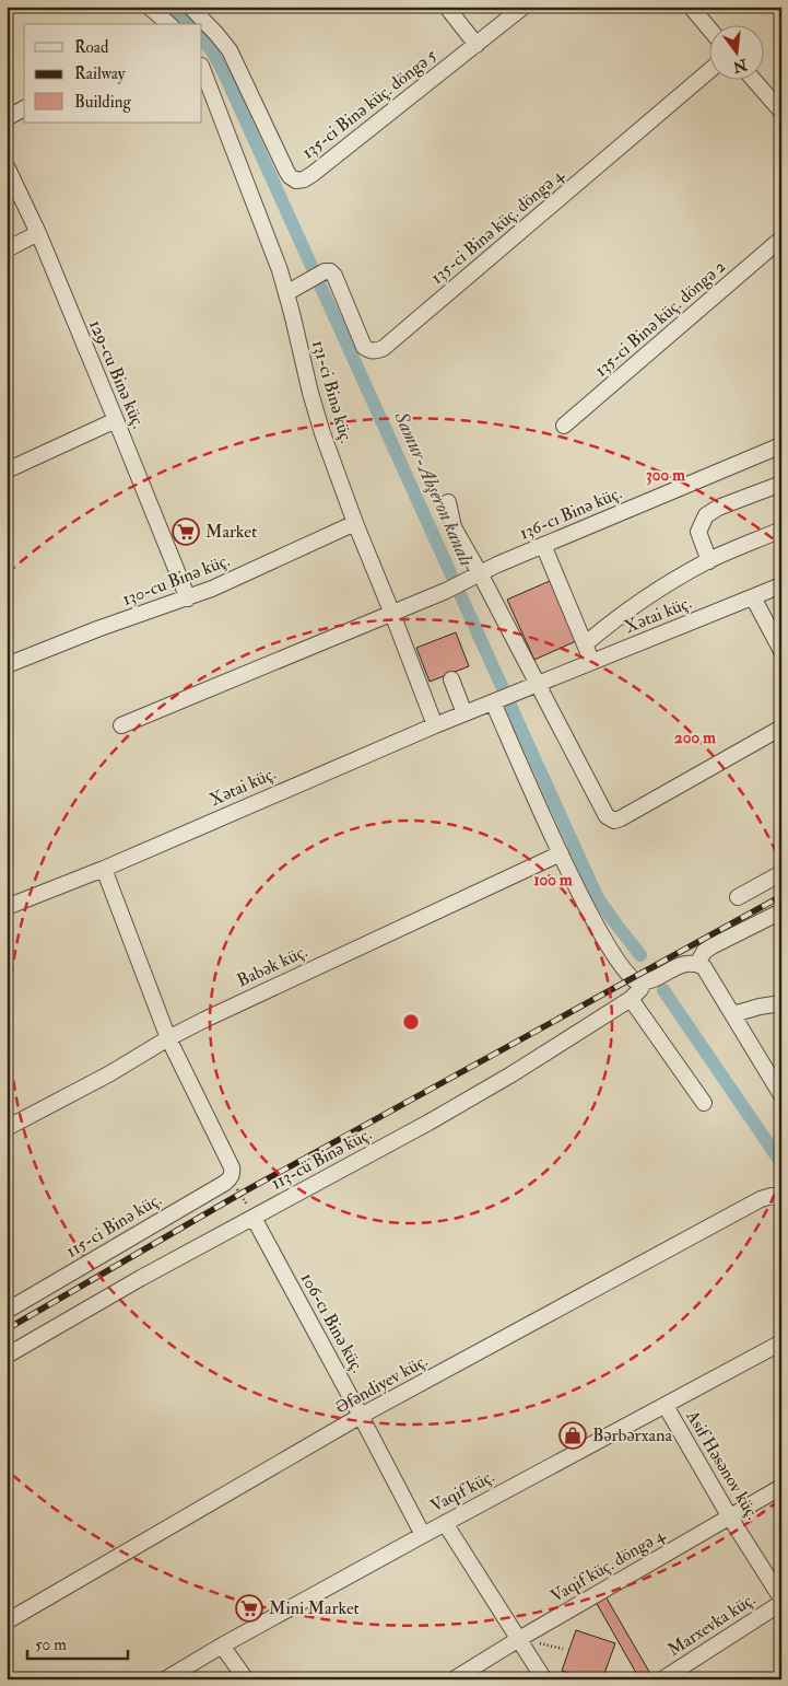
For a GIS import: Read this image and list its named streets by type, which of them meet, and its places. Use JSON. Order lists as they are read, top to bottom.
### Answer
{
  "streets": {
    "street": [
      "135-ci Binə küç. döngə 5",
      "135-ci Binə küç. döngə 4",
      "135-ci Binə küç. döngə 2",
      "129-cu Binə küç.",
      "131-ci Binə küç.",
      "136-cı Binə küç.",
      "130-cu Binə küç.",
      "Xətai küç.",
      "Babək küç.",
      "113-cü Binə küç.",
      "115-ci Binə küç.",
      "106-cı Binə küç.",
      "Əfəndiyev küç.",
      "Asif Həsənov küç.",
      "Vaqif küç.",
      "Vaqif küç. döngə 4",
      "Marxevka küç."
    ]
  },
  "crossings": [
    ["135-ci Binə küç. döngə 4", "131-ci Binə küç."],
    ["129-cu Binə küç.", "130-cu Binə küç."],
    ["131-ci Binə küç.", "136-cı Binə küç."],
    ["131-ci Binə küç.", "130-cu Binə küç."],
    ["131-ci Binə küç.", "Xətai küç."],
    ["113-cü Binə küç.", "106-cı Binə küç."],
    ["106-cı Binə küç.", "Əfəndiyev küç."],
    ["106-cı Binə küç.", "Vaqif küç."],
    ["Asif Həsənov küç.", "Vaqif küç."],
    ["Asif Həsənov küç.", "Vaqif küç. döngə 4"]
  ],
  "water": ["Samur-Abşeron kanalı"],
  "places": {
    "supermarket": ["Market", "Mini Market"],
    "shop": ["Bərbərxana"]
  },
  "legend": ["Road", "Railway", "Building"],
  "scale_bar": "50 m",
  "north": "bottom",
  "rings": ["300 m", "200 m", "100 m"]
}
